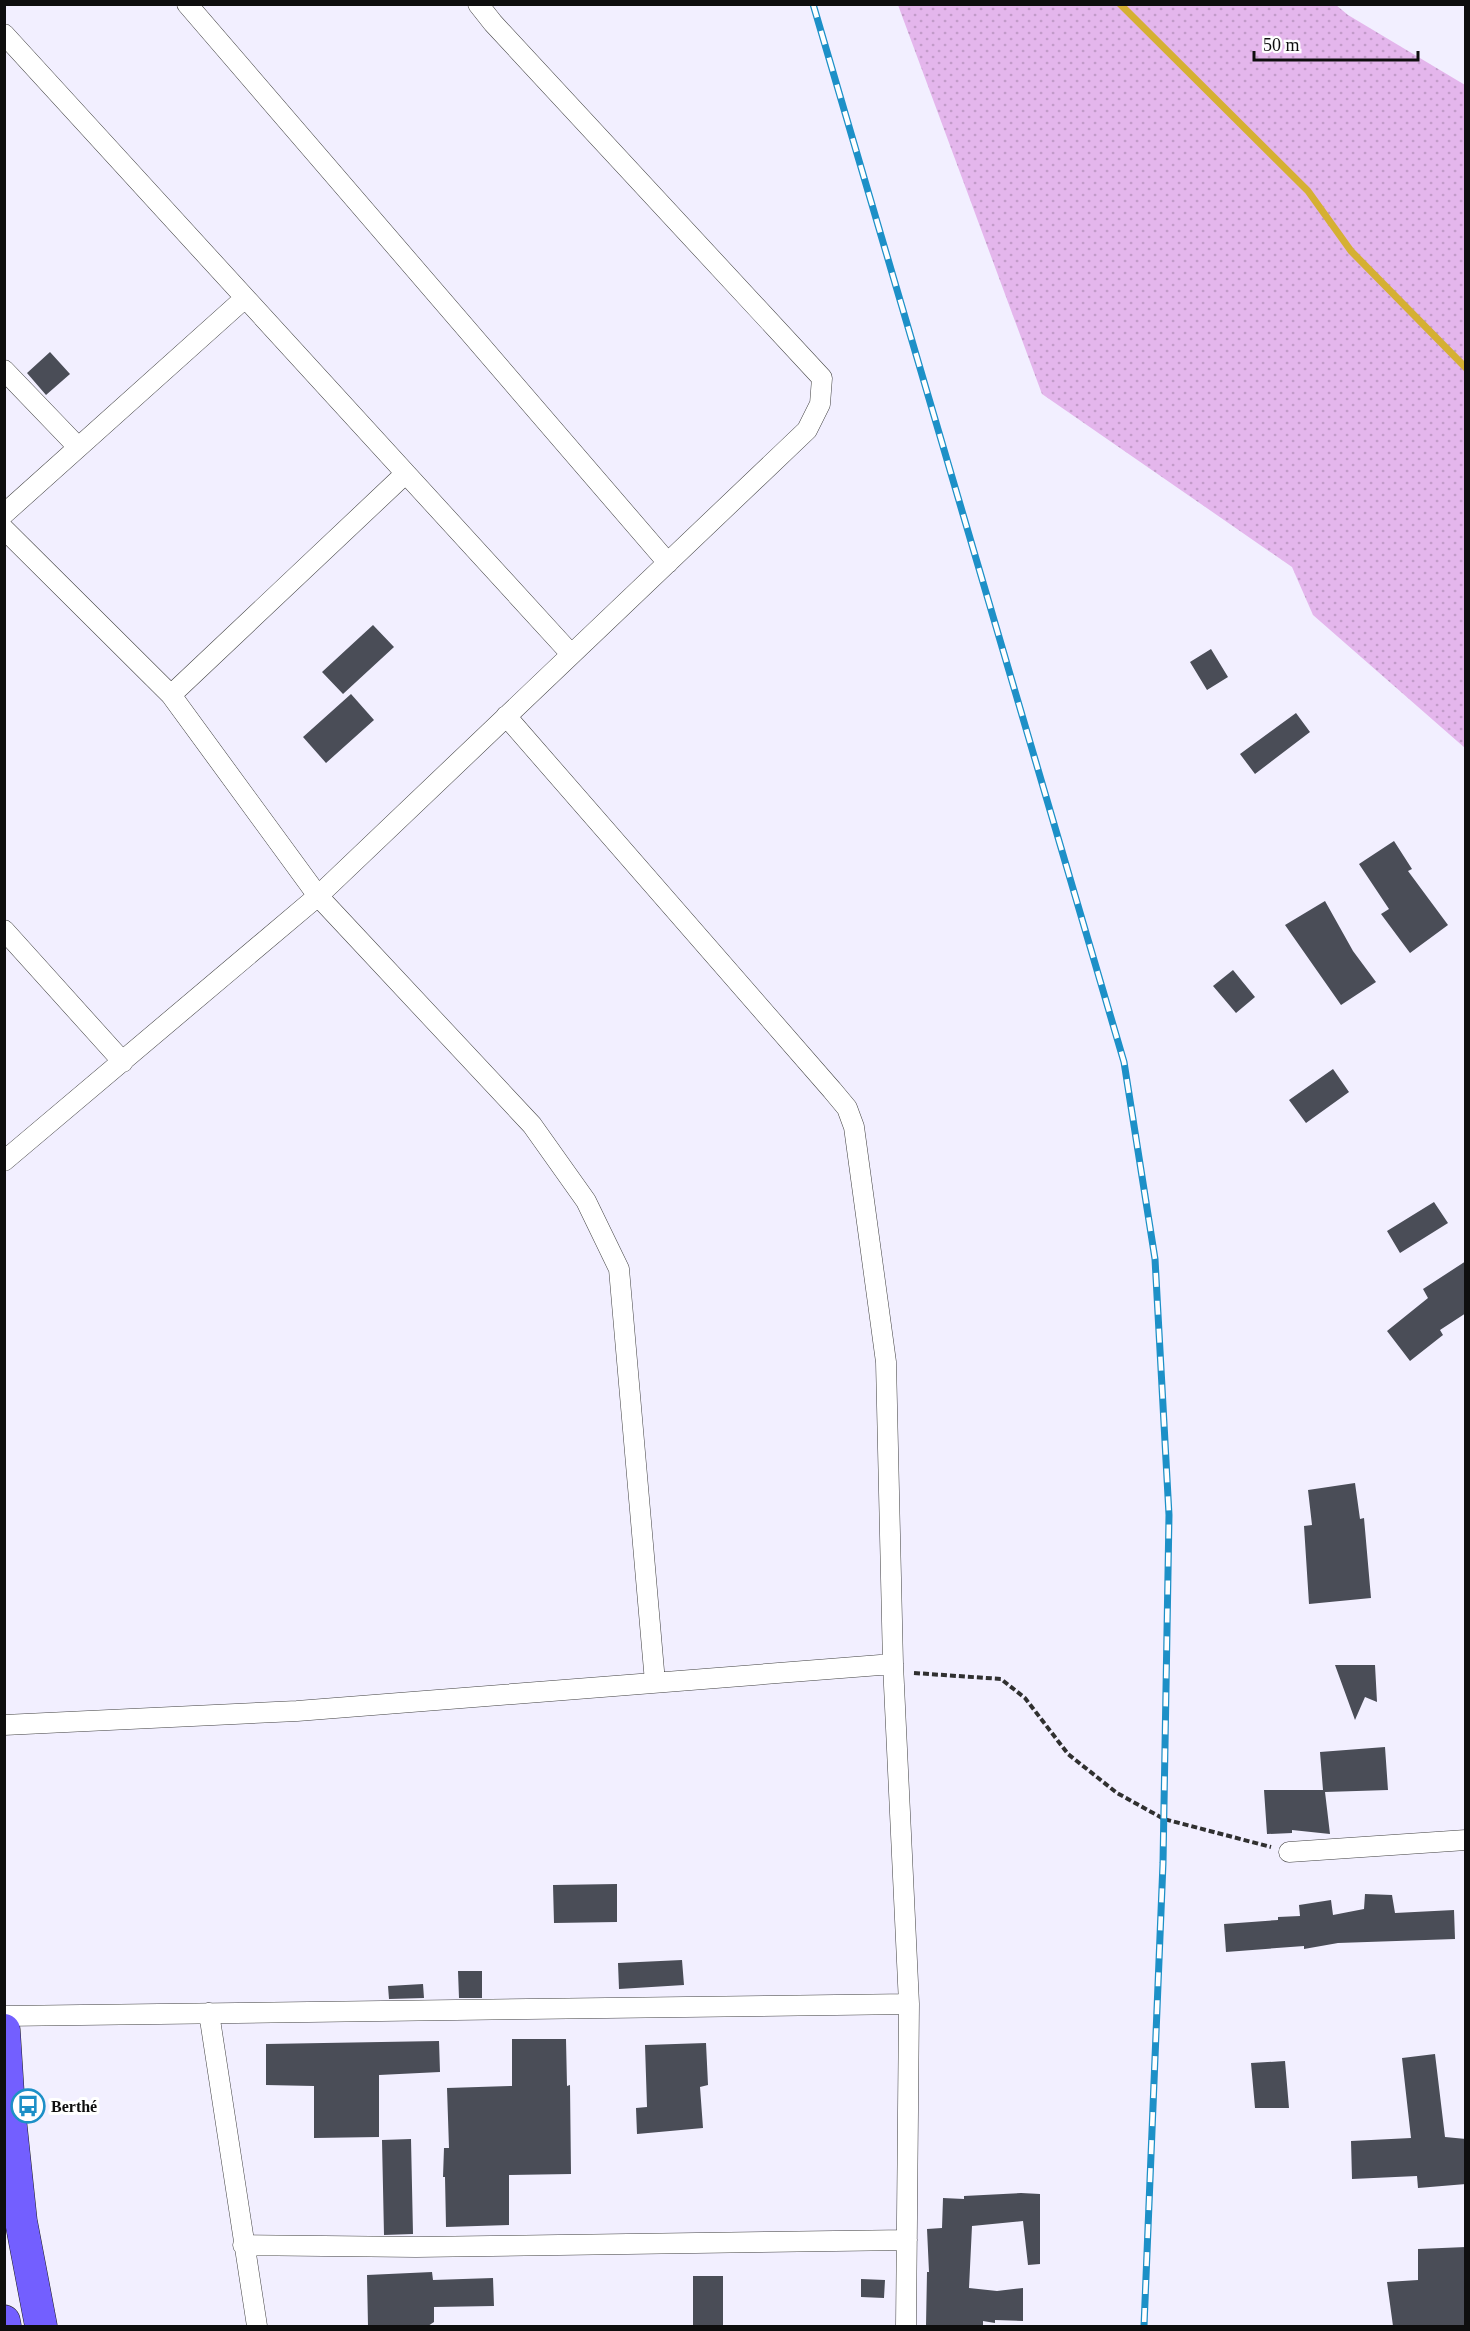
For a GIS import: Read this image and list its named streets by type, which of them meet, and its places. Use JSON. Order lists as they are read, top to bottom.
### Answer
{
  "places": {
    "bus stop": ["Berthé"]
  },
  "scale_bar": "50 m"
}
